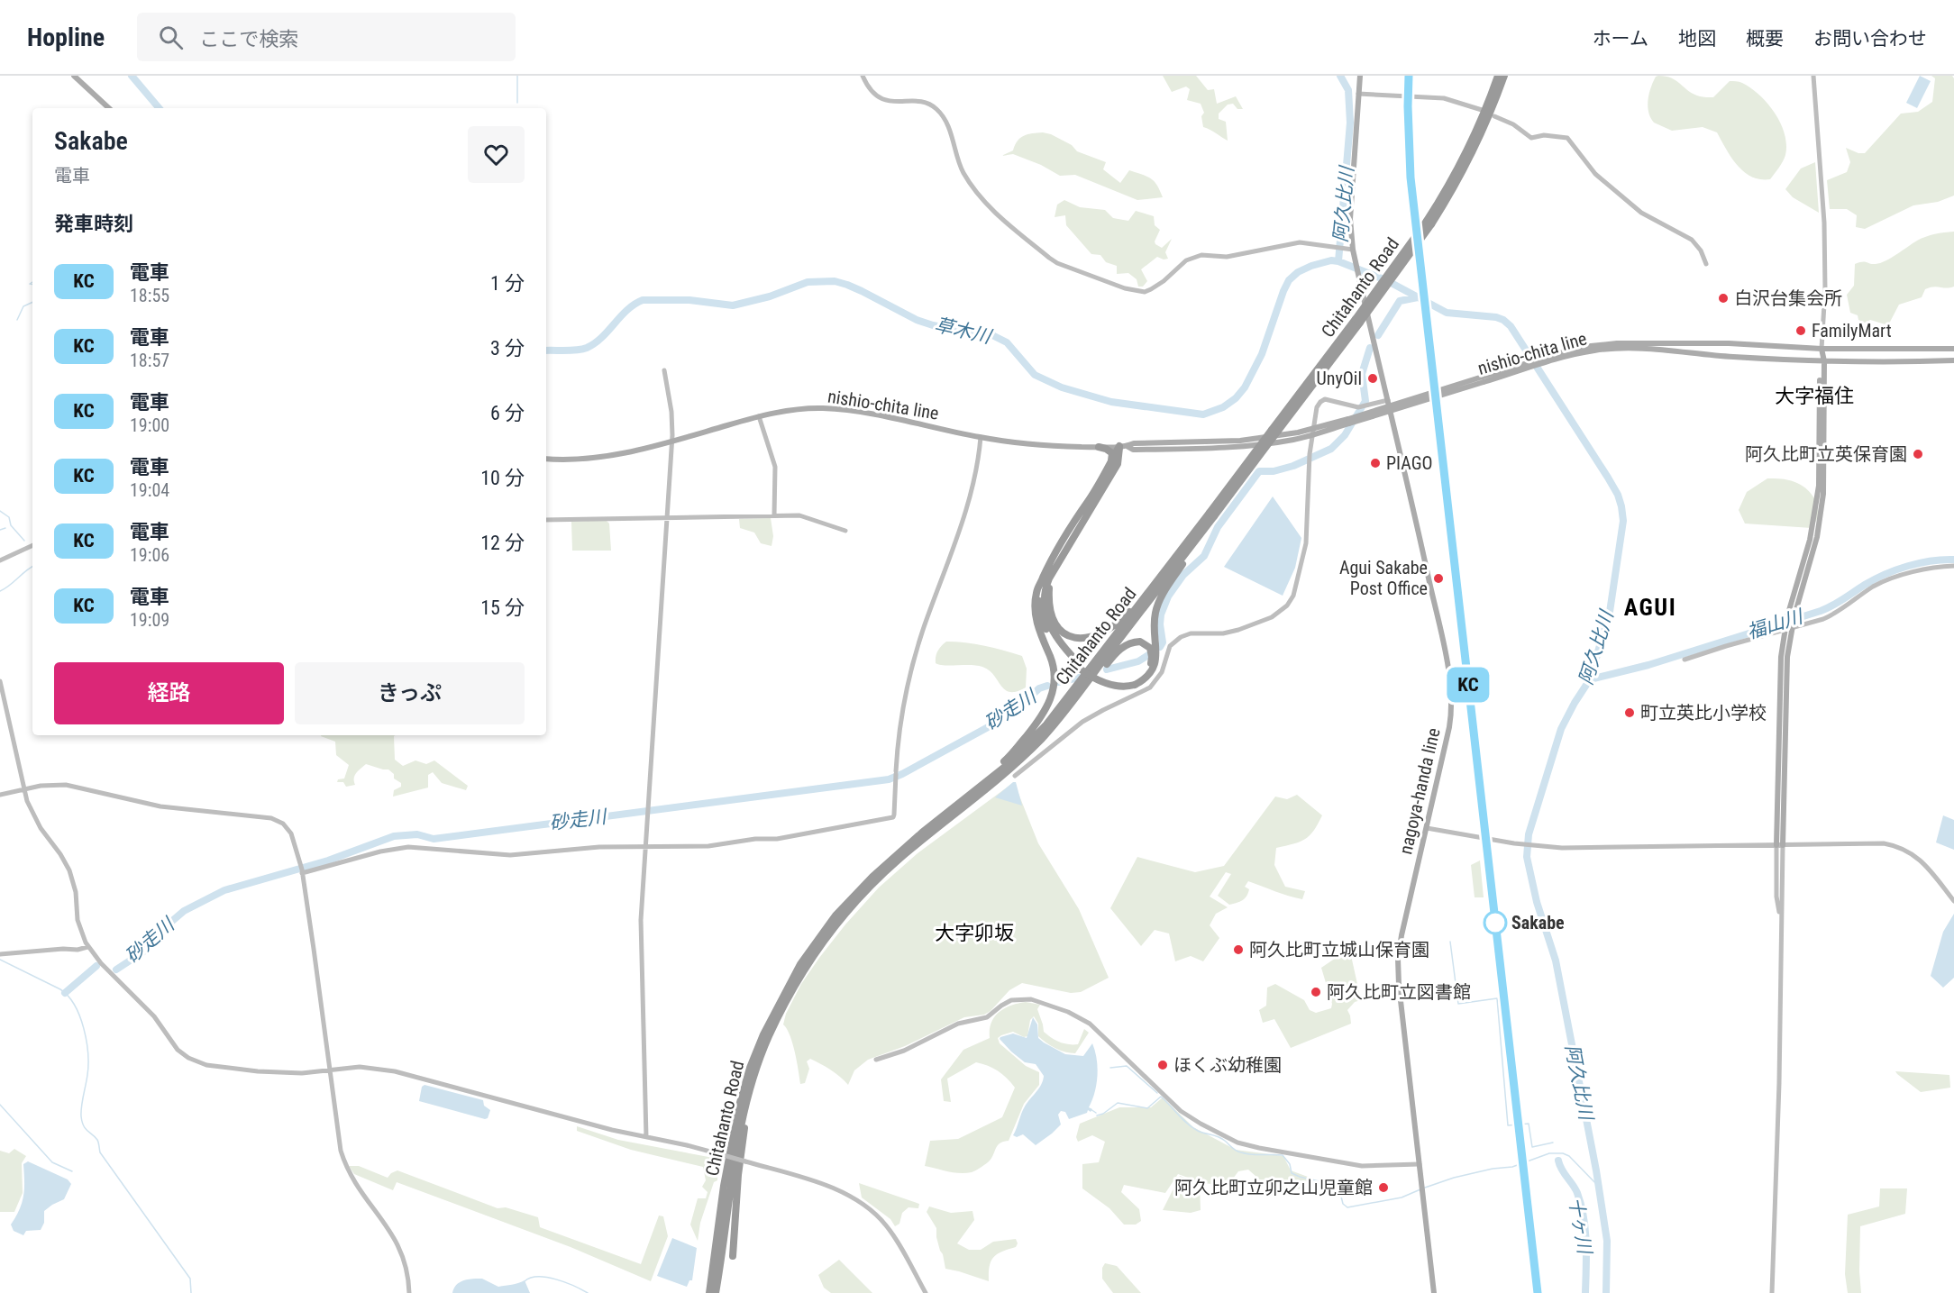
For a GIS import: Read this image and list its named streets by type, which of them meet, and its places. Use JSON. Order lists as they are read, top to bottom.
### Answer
{
  "streets": {
    "highway": ["Chitahanto Road"],
    "main road": ["nishio-chita line", "nagoya-handa line"]
  },
  "districts": ["大字福住", "AGUI", "大字卯坂"],
  "water": [
    "阿久比川",
    "草木川",
    "福山川",
    "砂走川",
    "十ヶ川"
  ],
  "places": [
    "白沢台集会所",
    "FamilyMart",
    "UnyOil",
    "阿久比町立英保育園",
    "PIAGO",
    "Agui Sakabe Post Office",
    "町立英比小学校",
    "Sakabe",
    "阿久比町立城山保育園",
    "阿久比町立図書館",
    "ほくぶ幼稚園",
    "阿久比町立卯之山児童館"
  ],
  "page": {
    "header": "Hopline",
    "search": "ここで検索",
    "nav": [
      "ホーム",
      "地図",
      "概要",
      "お問い合わせ"
    ],
    "on_map": "KC",
    "heading": [
      ["Sakabe", "電車"],
      "発車時刻"
    ],
    "list": [
      {
        "mark": "KC",
        "name": "電車",
        "note": "18:55",
        "value": "1 分"
      },
      {
        "mark": "KC",
        "name": "電車",
        "note": "18:57",
        "value": "3 分"
      },
      {
        "mark": "KC",
        "name": "電車",
        "note": "19:00",
        "value": "6 分"
      },
      {
        "mark": "KC",
        "name": "電車",
        "note": "19:04",
        "value": "10 分"
      },
      {
        "mark": "KC",
        "name": "電車",
        "note": "19:06",
        "value": "12 分"
      },
      {
        "mark": "KC",
        "name": "電車",
        "note": "19:09",
        "value": "15 分"
      }
    ],
    "buttons": ["経路", "きっぷ"]
  }
}
